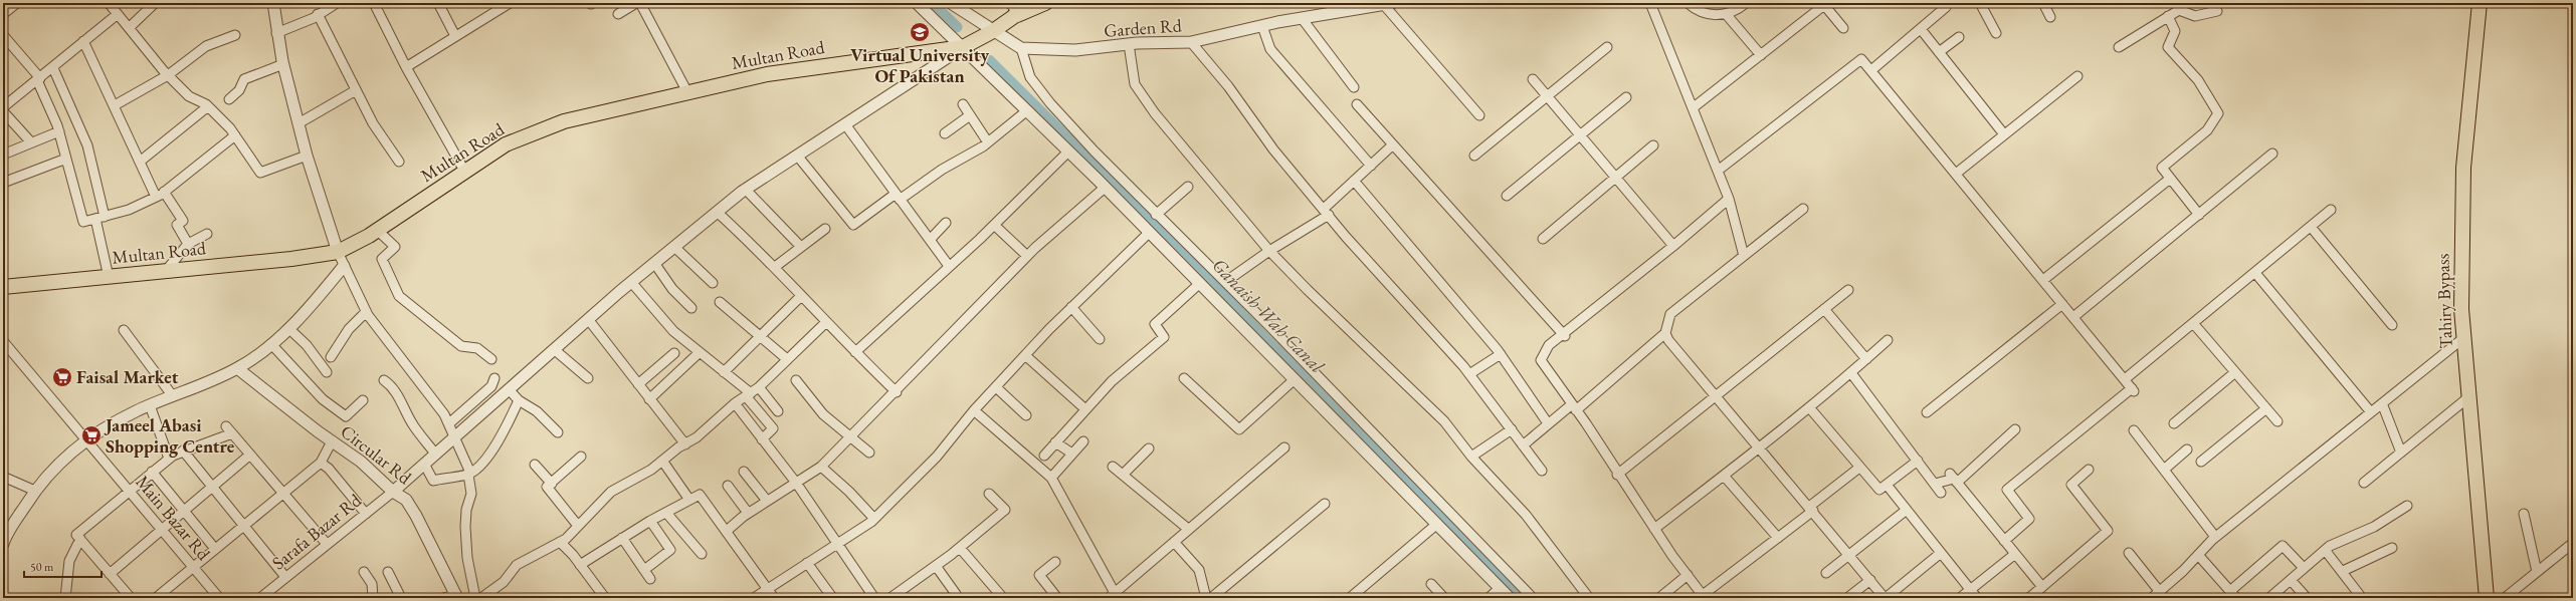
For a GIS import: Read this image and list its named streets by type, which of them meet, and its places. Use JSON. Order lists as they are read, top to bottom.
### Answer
{
  "streets": {
    "main road": ["Multan Road", "Tahiry Bypass"],
    "street": [
      "Garden Rd",
      "Circular Rd",
      "Main Bazar Rd",
      "Sarafa Bazar Rd"
    ]
  },
  "crossings": [
    ["Garden Rd", "Multan Road"],
    ["Circular Rd", "Sarafa Bazar Rd"]
  ],
  "water": ["Ganaish Wah Canal"],
  "places": {
    "school or university": ["Virtual University Of Pakistan"],
    "supermarket": ["Faisal Market", "Jameel Abasi Shopping Centre"]
  },
  "scale_bar": "50 m"
}
